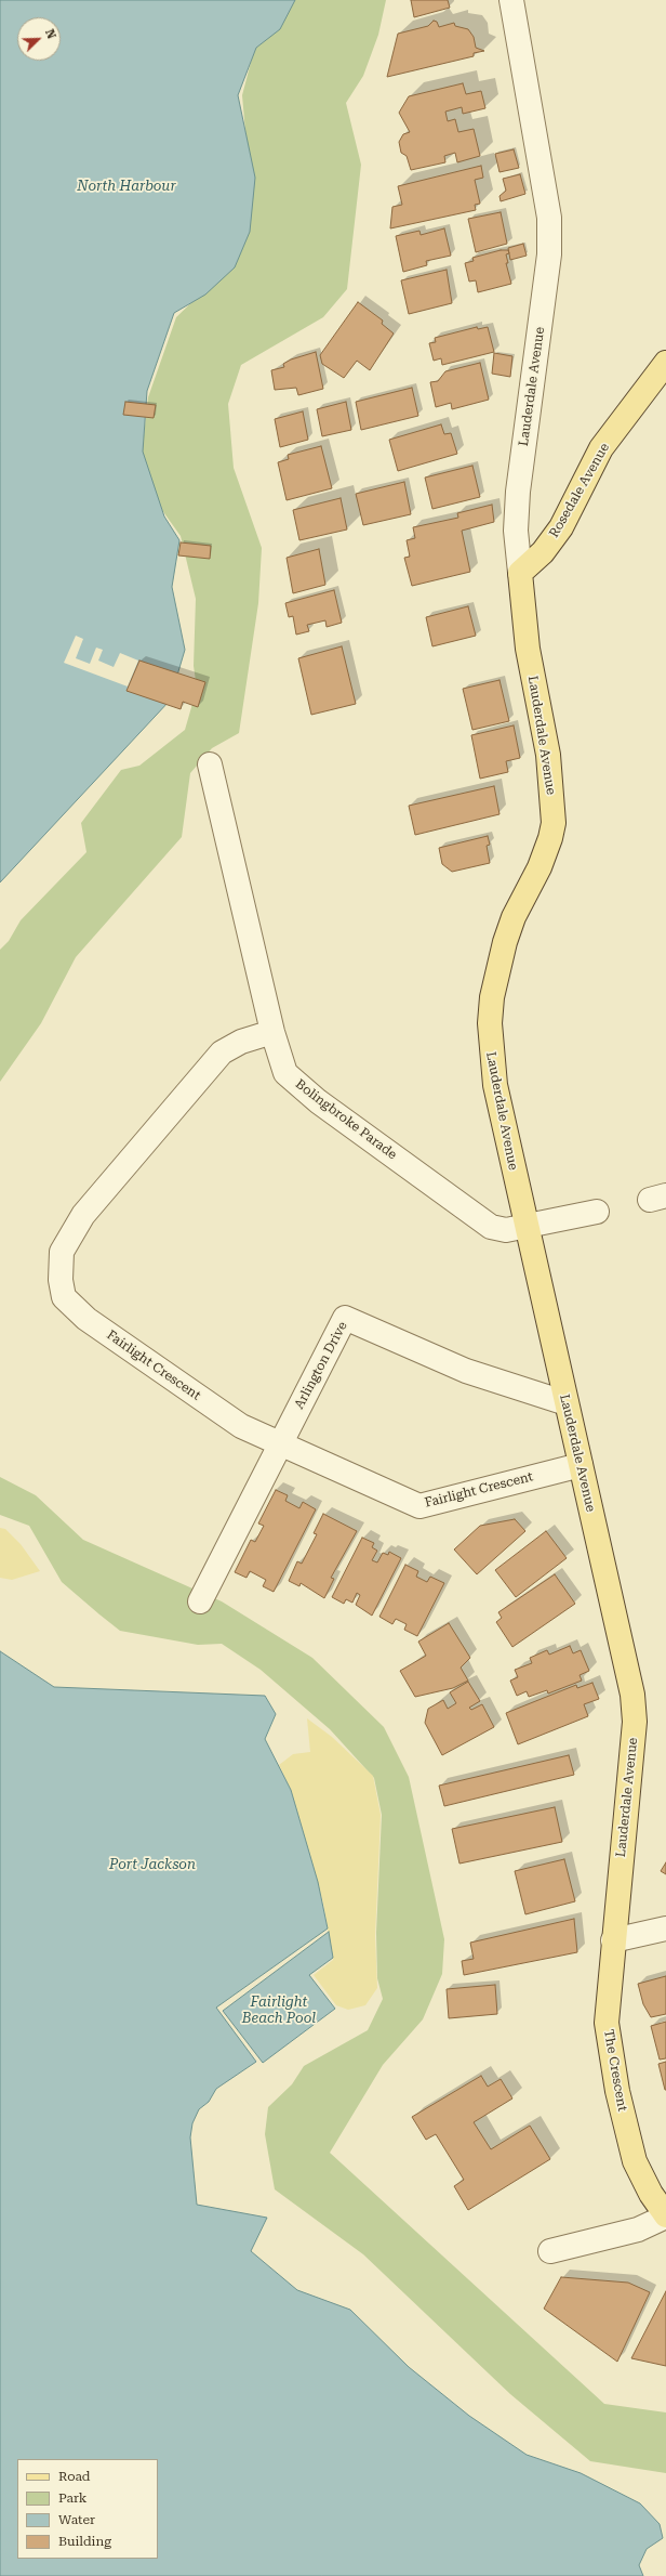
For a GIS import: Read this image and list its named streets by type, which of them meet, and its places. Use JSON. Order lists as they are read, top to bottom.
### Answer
{
  "streets": {
    "main road": ["Lauderdale Avenue", "Rosedale Avenue", "The Crescent"],
    "street": ["Bolingbroke Parade", "Fairlight Crescent", "Arlington Drive"]
  },
  "crossings": [
    ["Lauderdale Avenue", "Rosedale Avenue"],
    ["Lauderdale Avenue", "Bolingbroke Parade"],
    ["Lauderdale Avenue", "Fairlight Crescent"],
    ["Lauderdale Avenue", "Arlington Drive"],
    ["Lauderdale Avenue", "The Crescent"],
    ["Bolingbroke Parade", "Fairlight Crescent"],
    ["Fairlight Crescent", "Arlington Drive"]
  ],
  "water": ["North Harbour", "Port Jackson", "Fairlight Beach Pool"],
  "legend": [
    "Road",
    "Park",
    "Water",
    "Building"
  ],
  "north": "top right"
}
